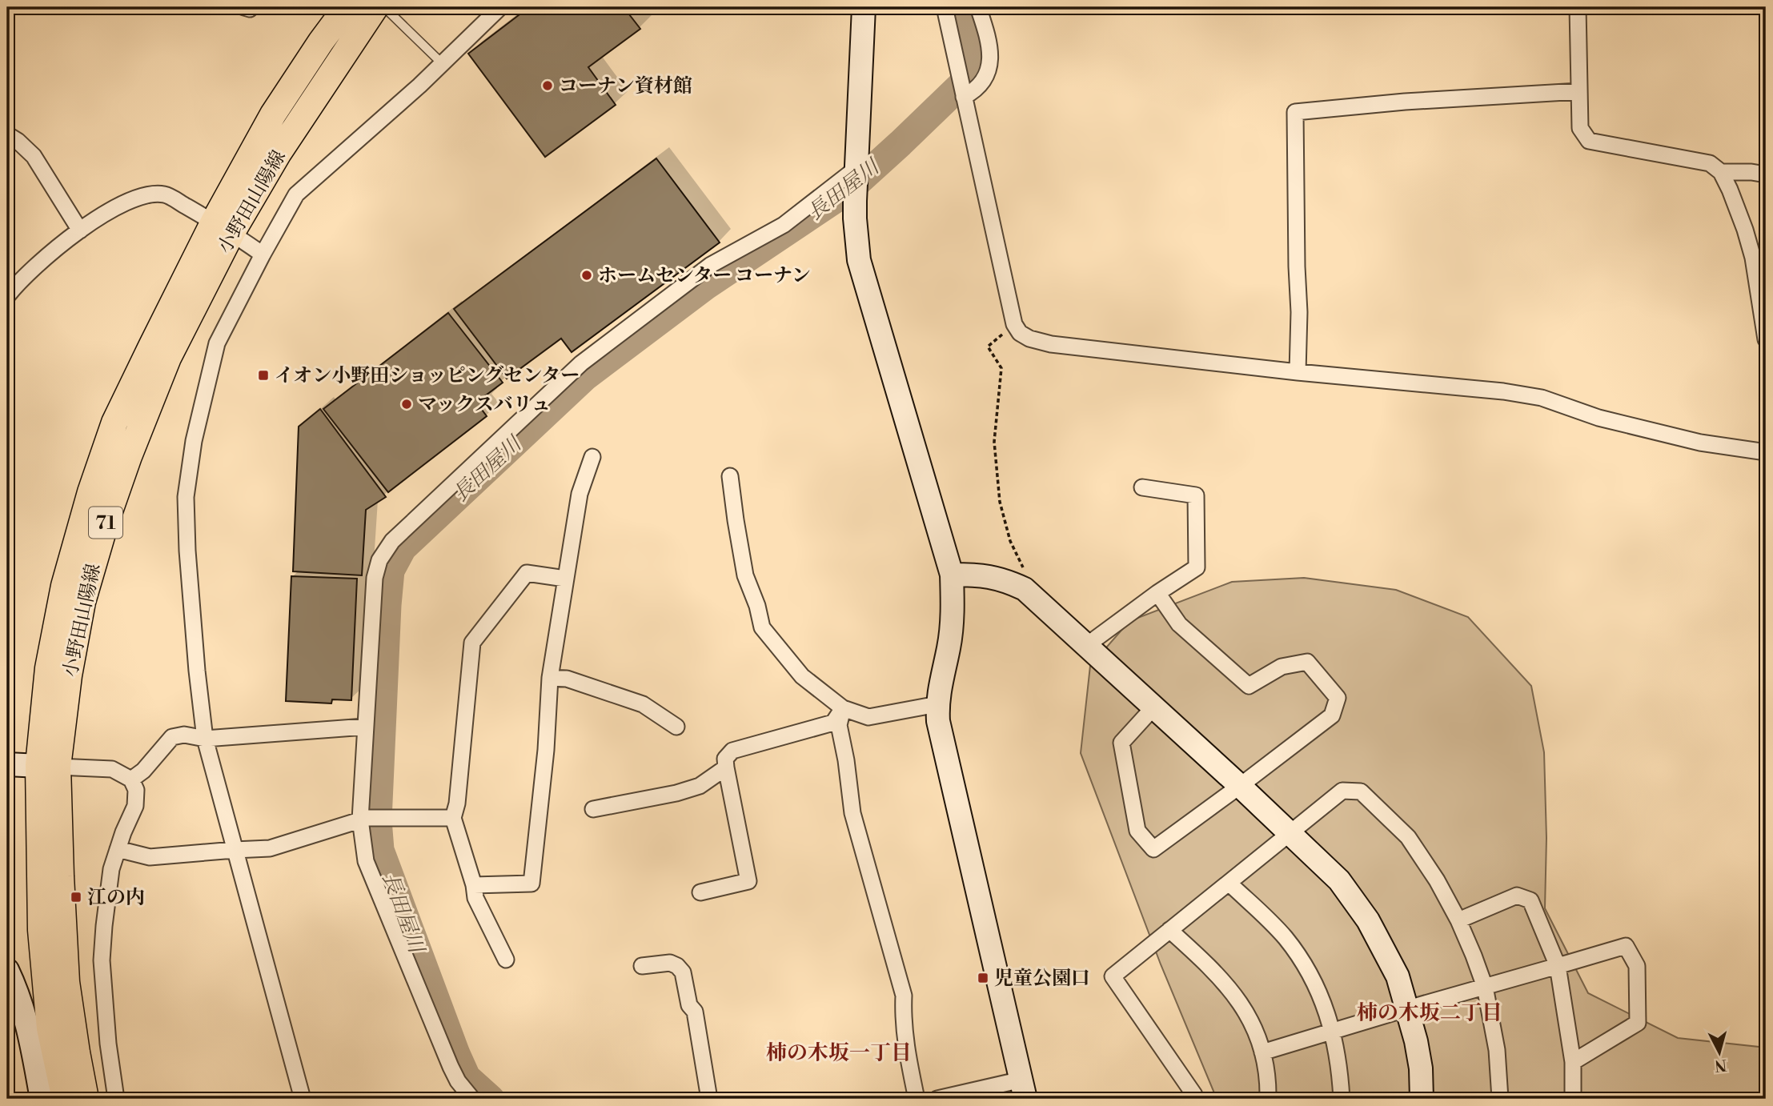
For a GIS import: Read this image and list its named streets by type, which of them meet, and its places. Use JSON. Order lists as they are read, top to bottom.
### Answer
{
  "streets": {
    "main road": ["小野田山陽線", "71"]
  },
  "districts": ["柿の木坂二丁目", "柿の木坂一丁目"],
  "water": ["長田屋川"],
  "places": {
    "other": ["コーナン資材館", "ホームセンター コーナン", "マックスバリュ"],
    "transit": ["イオン小野田ショッピングセンター", "江の内", "児童公園口"]
  },
  "north": "bottom"
}
